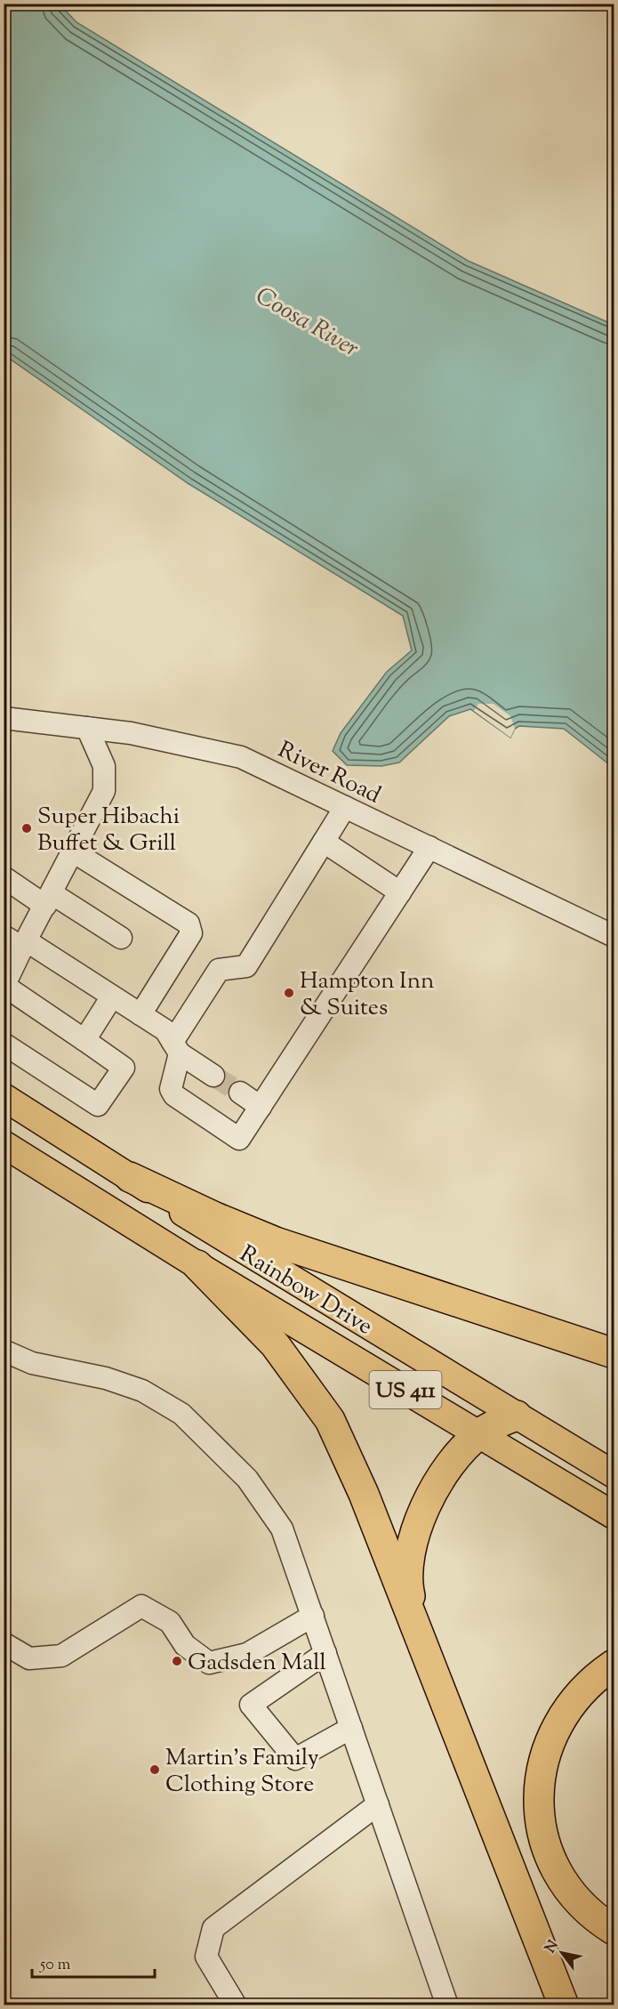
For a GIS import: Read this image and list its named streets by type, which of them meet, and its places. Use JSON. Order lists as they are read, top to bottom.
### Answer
{
  "streets": {
    "main road": ["Rainbow Drive", "US 411"],
    "street": ["River Road"]
  },
  "water": ["Coosa River"],
  "places": [
    "Super Hibachi Buffet & Grill",
    "Hampton Inn & Suites",
    "Gadsden Mall",
    "Martin's Family Clothing Store"
  ],
  "scale_bar": "50 m",
  "north": "top left"
}
